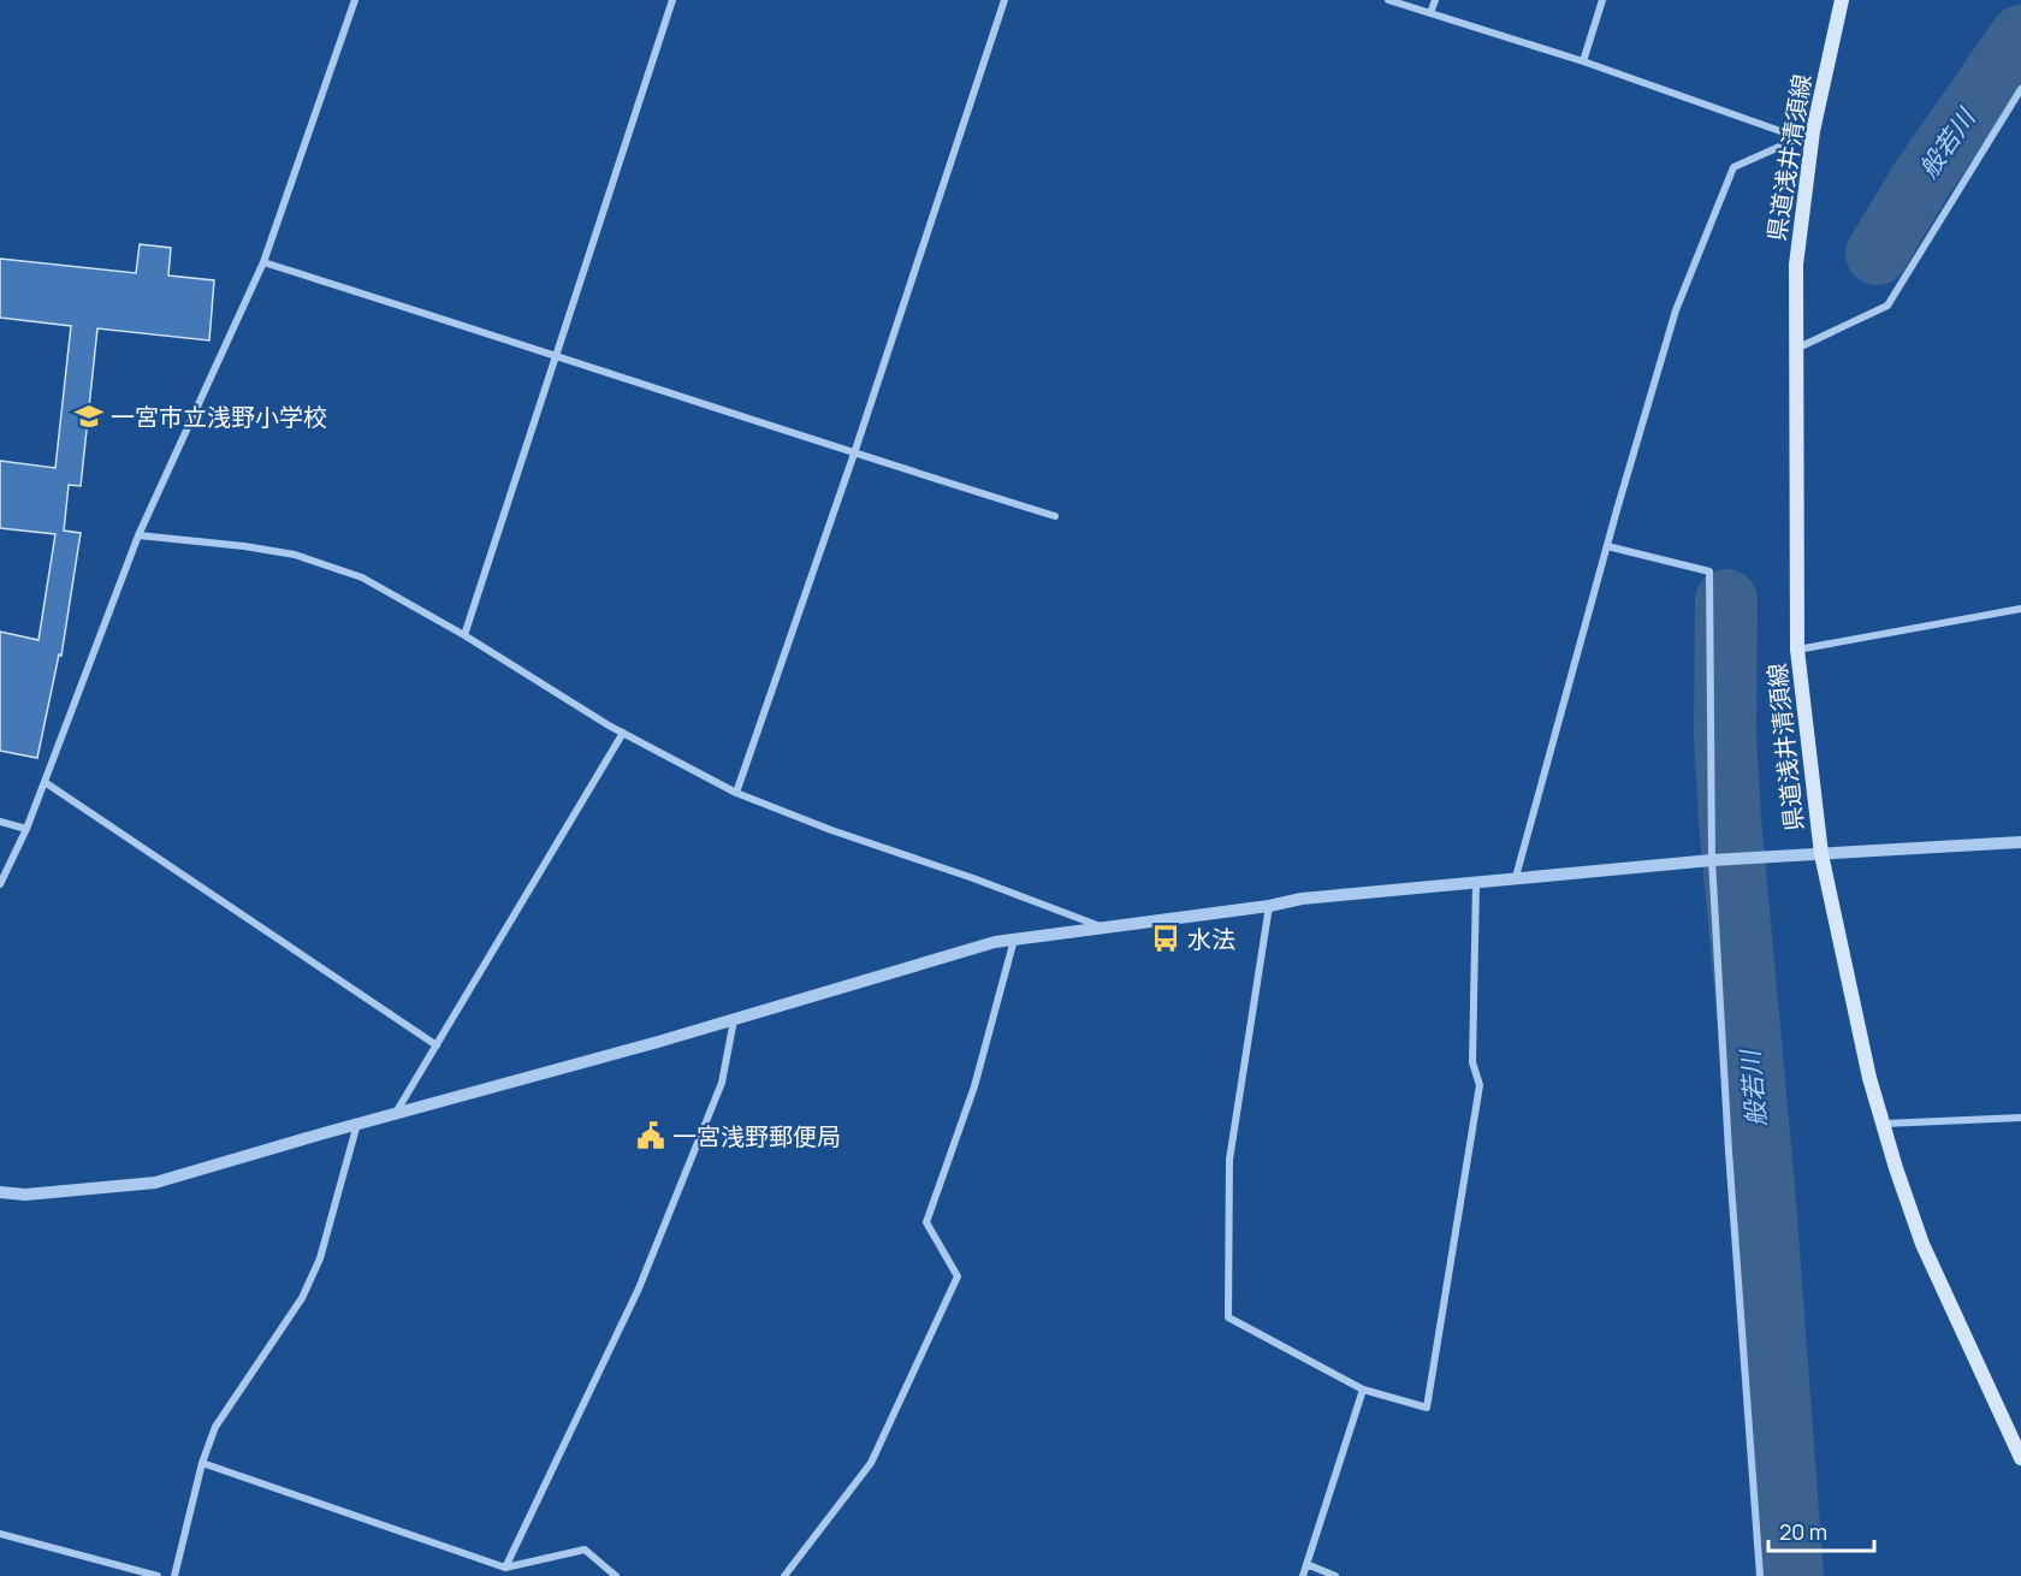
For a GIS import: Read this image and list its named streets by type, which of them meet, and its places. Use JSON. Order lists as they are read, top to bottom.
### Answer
{
  "streets": {
    "main road": ["県道浅井清須線"]
  },
  "water": ["般若川"],
  "places": {
    "school or university": ["一宮市立浅野小学校"],
    "bus stop": ["水法"],
    "public building": ["一宮浅野郵便局"]
  },
  "scale_bar": "20 m"
}
